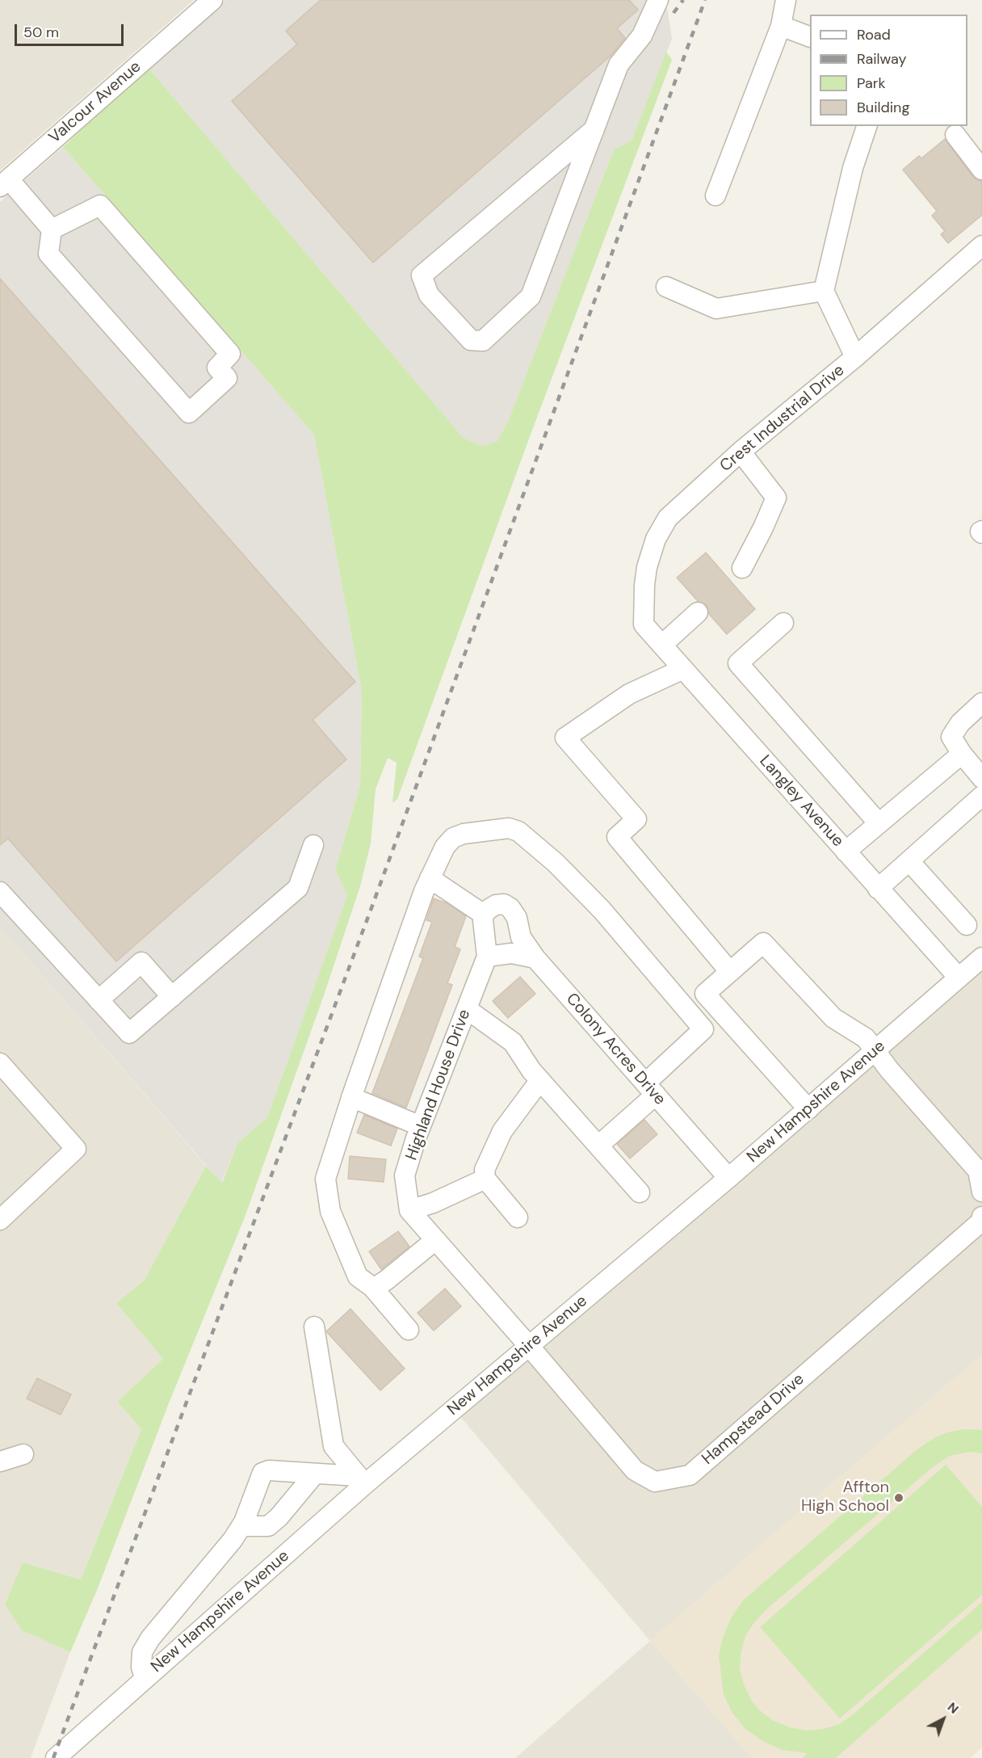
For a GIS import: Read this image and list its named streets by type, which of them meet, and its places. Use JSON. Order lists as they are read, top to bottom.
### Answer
{
  "streets": {
    "street": [
      "Valcour Avenue",
      "Crest Industrial Drive",
      "Langley Avenue",
      "Colony Acres Drive",
      "Highland House Drive",
      "New Hampshire Avenue",
      "Hampstead Drive"
    ]
  },
  "crossings": [
    ["Crest Industrial Drive", "Langley Avenue"],
    ["Langley Avenue", "New Hampshire Avenue"],
    ["Colony Acres Drive", "New Hampshire Avenue"],
    ["New Hampshire Avenue", "Hampstead Drive"]
  ],
  "places": ["Affton High School"],
  "legend": [
    "Road",
    "Railway",
    "Park",
    "Building"
  ],
  "scale_bar": "50 m",
  "north": "top right"
}
